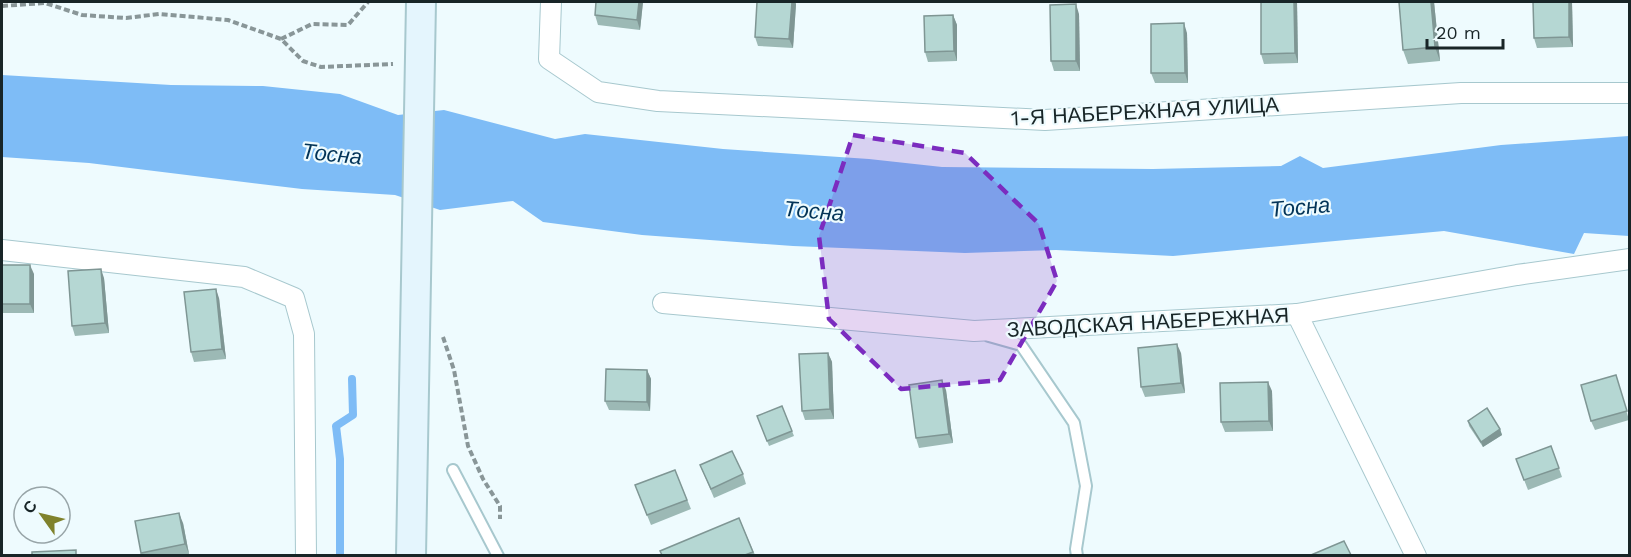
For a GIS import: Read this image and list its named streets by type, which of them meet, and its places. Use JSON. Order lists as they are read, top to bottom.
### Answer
{
  "streets": {
    "street": ["1-Я НАБЕРЕЖНАЯ УЛИЦА", "ЗАВОДСКАЯ НАБЕРЕЖНАЯ"]
  },
  "water": ["Тосна"],
  "scale_bar": "20 m",
  "north": "top left"
}
